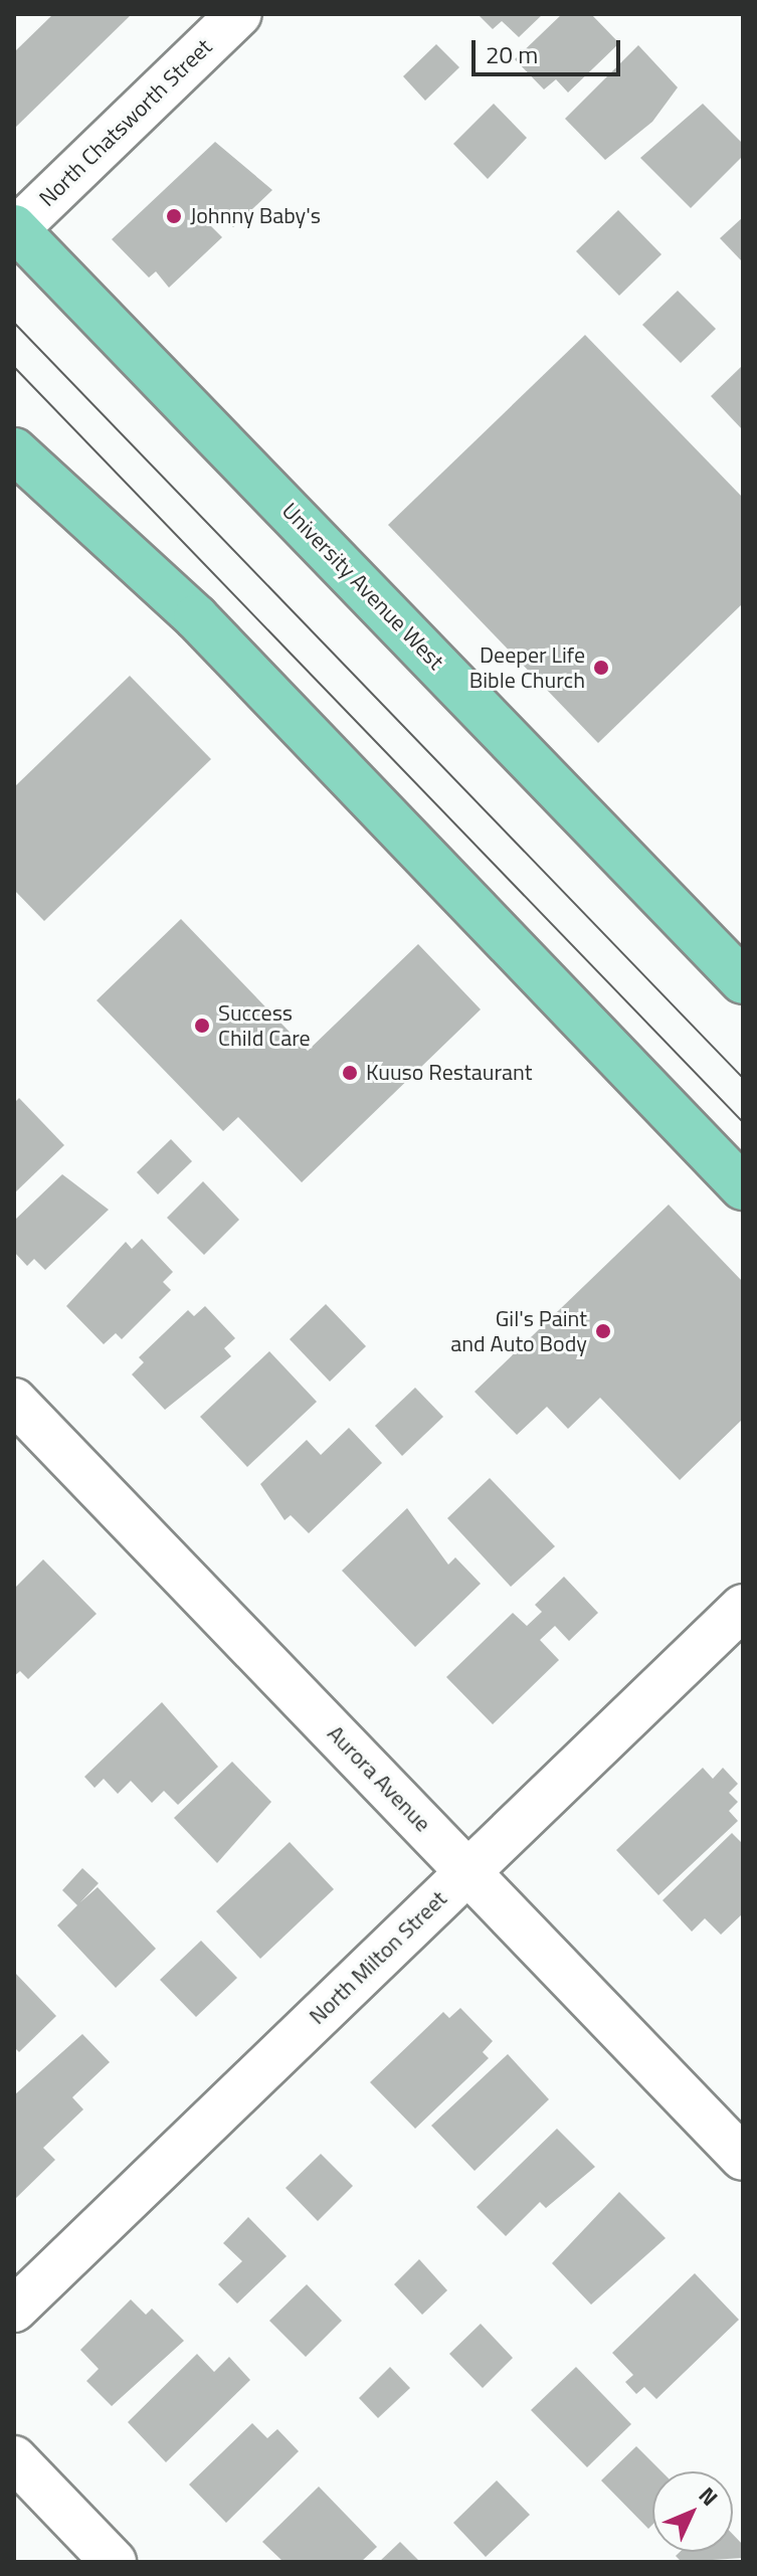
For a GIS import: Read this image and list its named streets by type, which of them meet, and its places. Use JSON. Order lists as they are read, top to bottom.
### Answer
{
  "streets": {
    "main road": ["University Avenue West"],
    "street": ["North Chatsworth Street", "Aurora Avenue", "North Milton Street"]
  },
  "crossings": [
    ["North Chatsworth Street", "University Avenue West"],
    ["Aurora Avenue", "North Milton Street"]
  ],
  "places": [
    "Johnny Baby's",
    "Deeper Life Bible Church",
    "Success Child Care",
    "Kuuso Restaurant",
    "Gil's Paint and Auto Body"
  ],
  "scale_bar": "20 m",
  "north": "top right"
}
